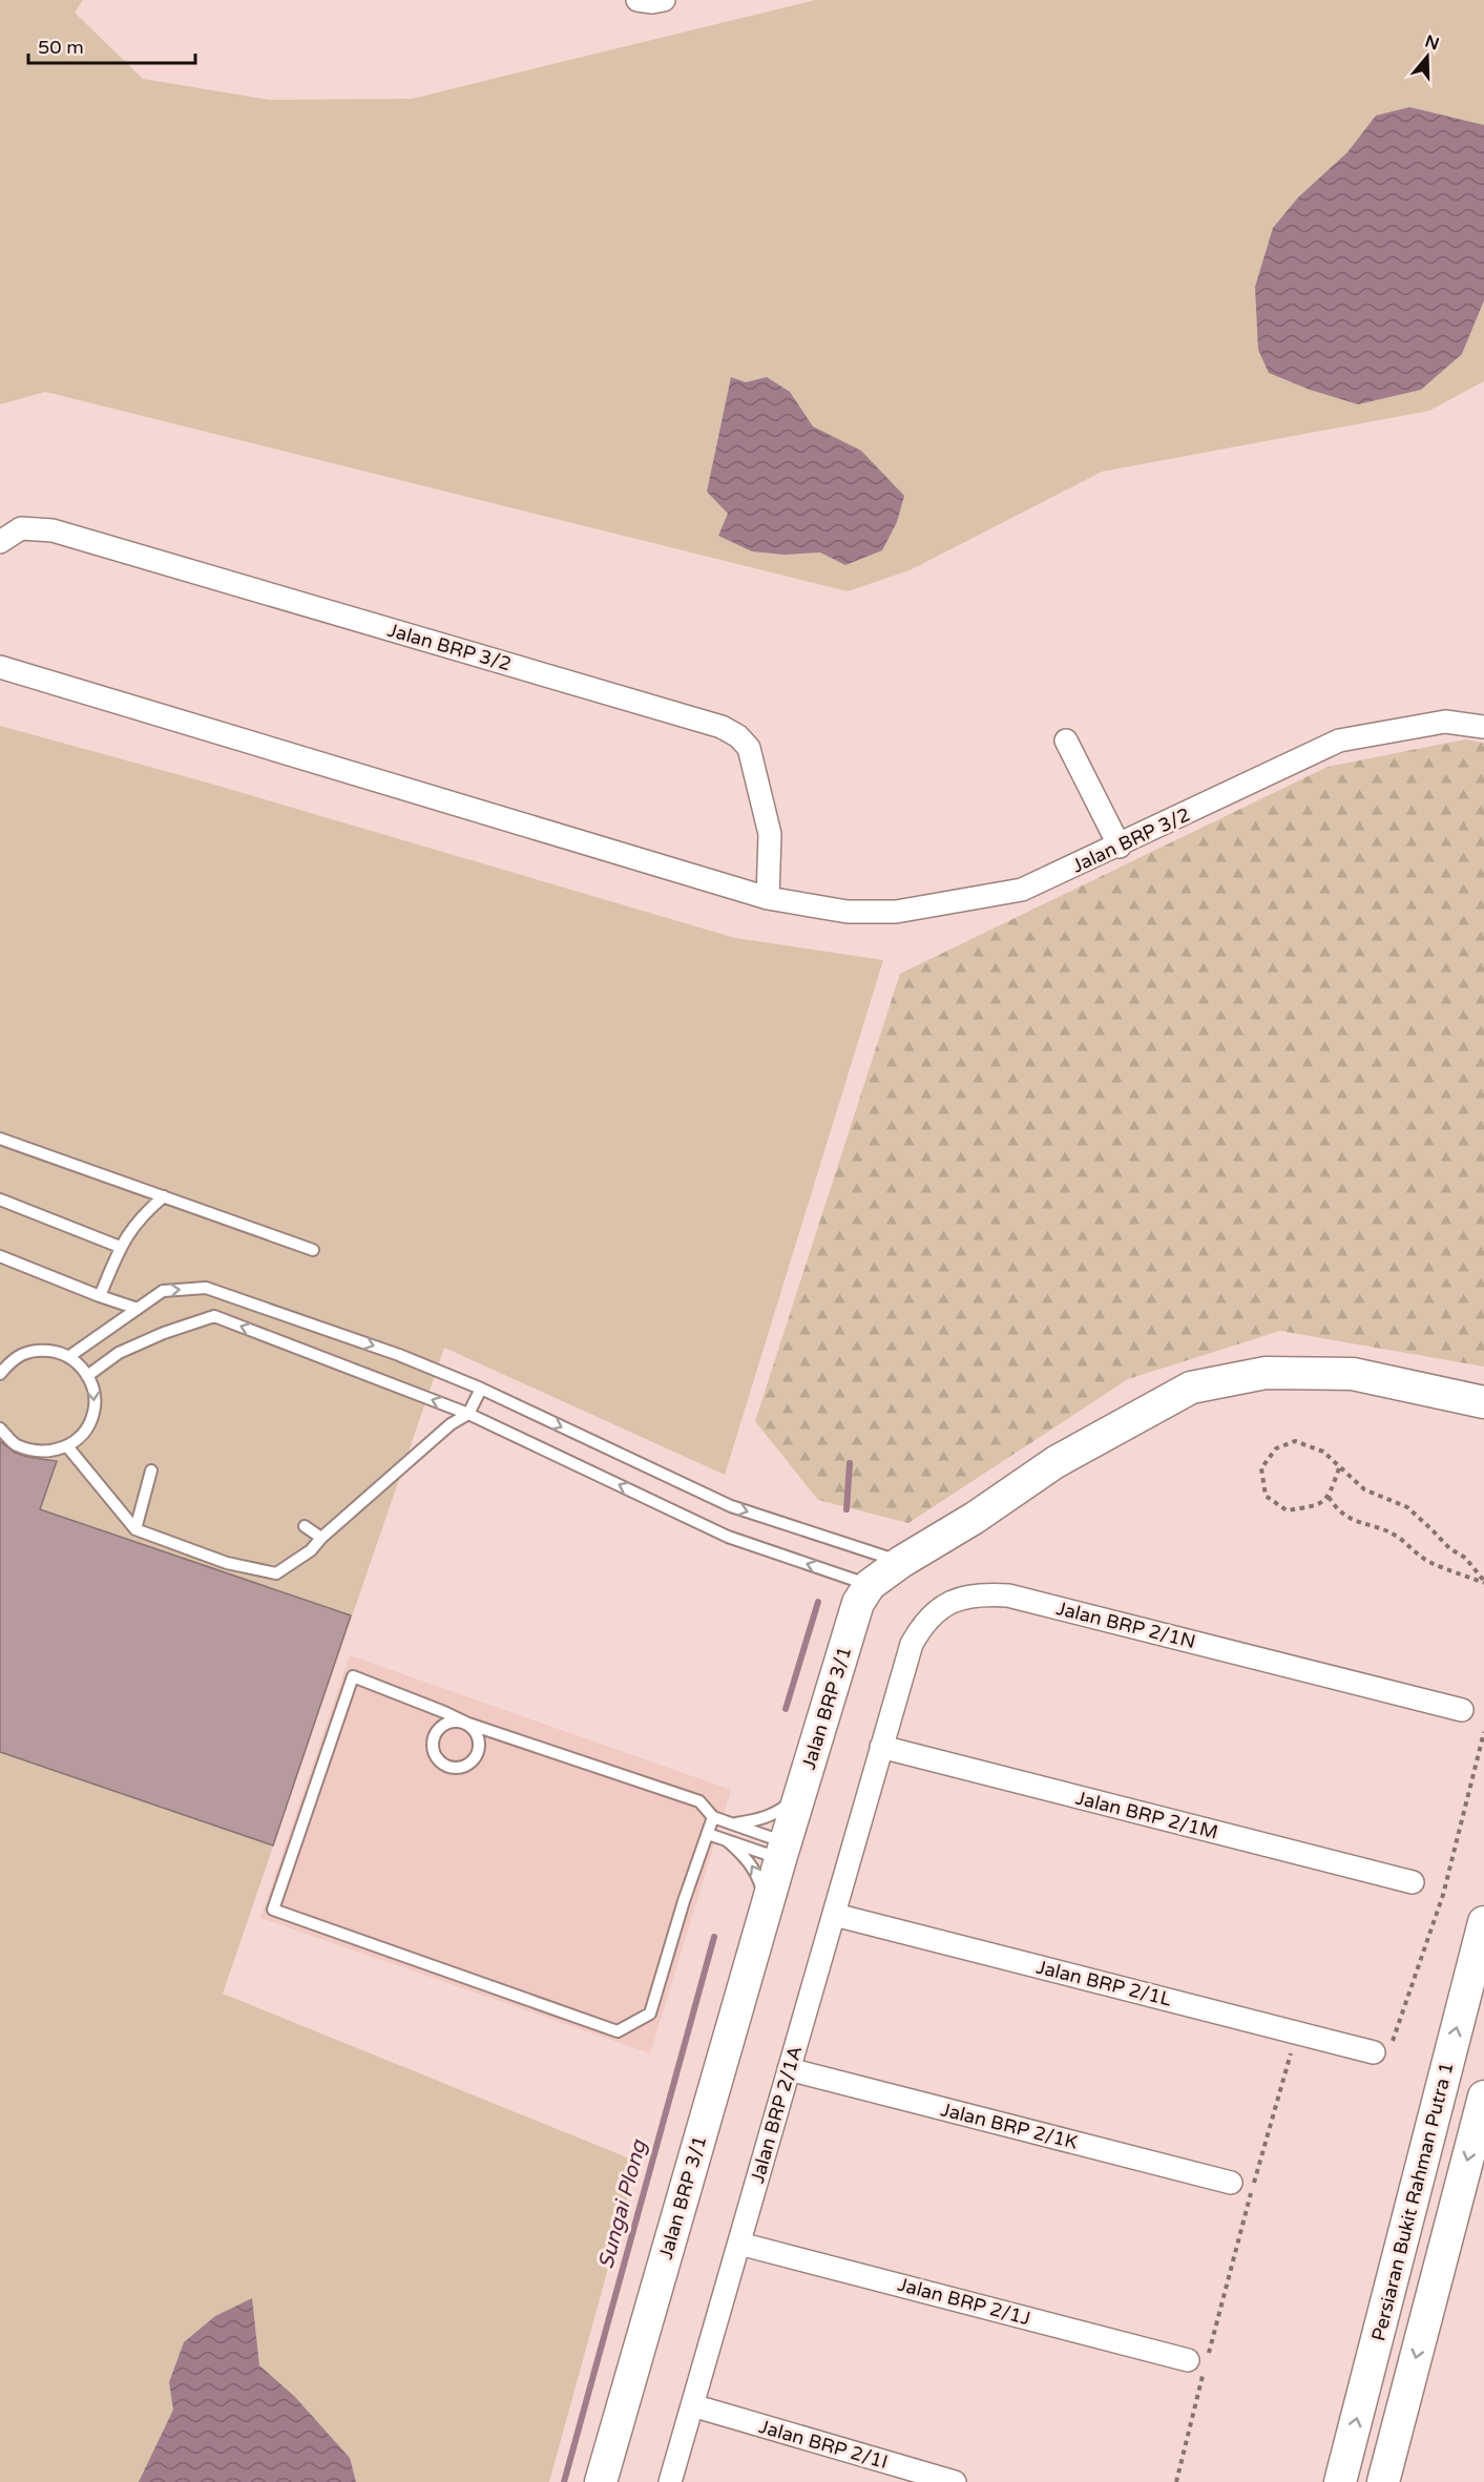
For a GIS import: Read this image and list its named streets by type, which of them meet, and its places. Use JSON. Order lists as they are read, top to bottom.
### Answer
{
  "streets": {
    "street": [
      "Jalan BRP 3/2",
      "Jalan BRP 2/1N",
      "Jalan BRP 3/1",
      "Jalan BRP 2/1M",
      "Jalan BRP 2/1L",
      "Jalan BRP 2/1A",
      "Jalan BRP 2/1K",
      "Persiaran Bukit Rahman Putra 1",
      "Jalan BRP 2/1J",
      "Jalan BRP 2/1I"
    ]
  },
  "crossings": [
    ["Jalan BRP 2/1N", "Jalan BRP 2/1M"],
    ["Jalan BRP 2/1N", "Jalan BRP 2/1A"],
    ["Jalan BRP 2/1M", "Jalan BRP 2/1A"],
    ["Jalan BRP 2/1L", "Jalan BRP 2/1A"],
    ["Jalan BRP 2/1A", "Jalan BRP 2/1K"],
    ["Jalan BRP 2/1A", "Jalan BRP 2/1J"],
    ["Jalan BRP 2/1A", "Jalan BRP 2/1I"]
  ],
  "water": ["Sungai Plong"],
  "scale_bar": "50 m",
  "north": "top"
}
